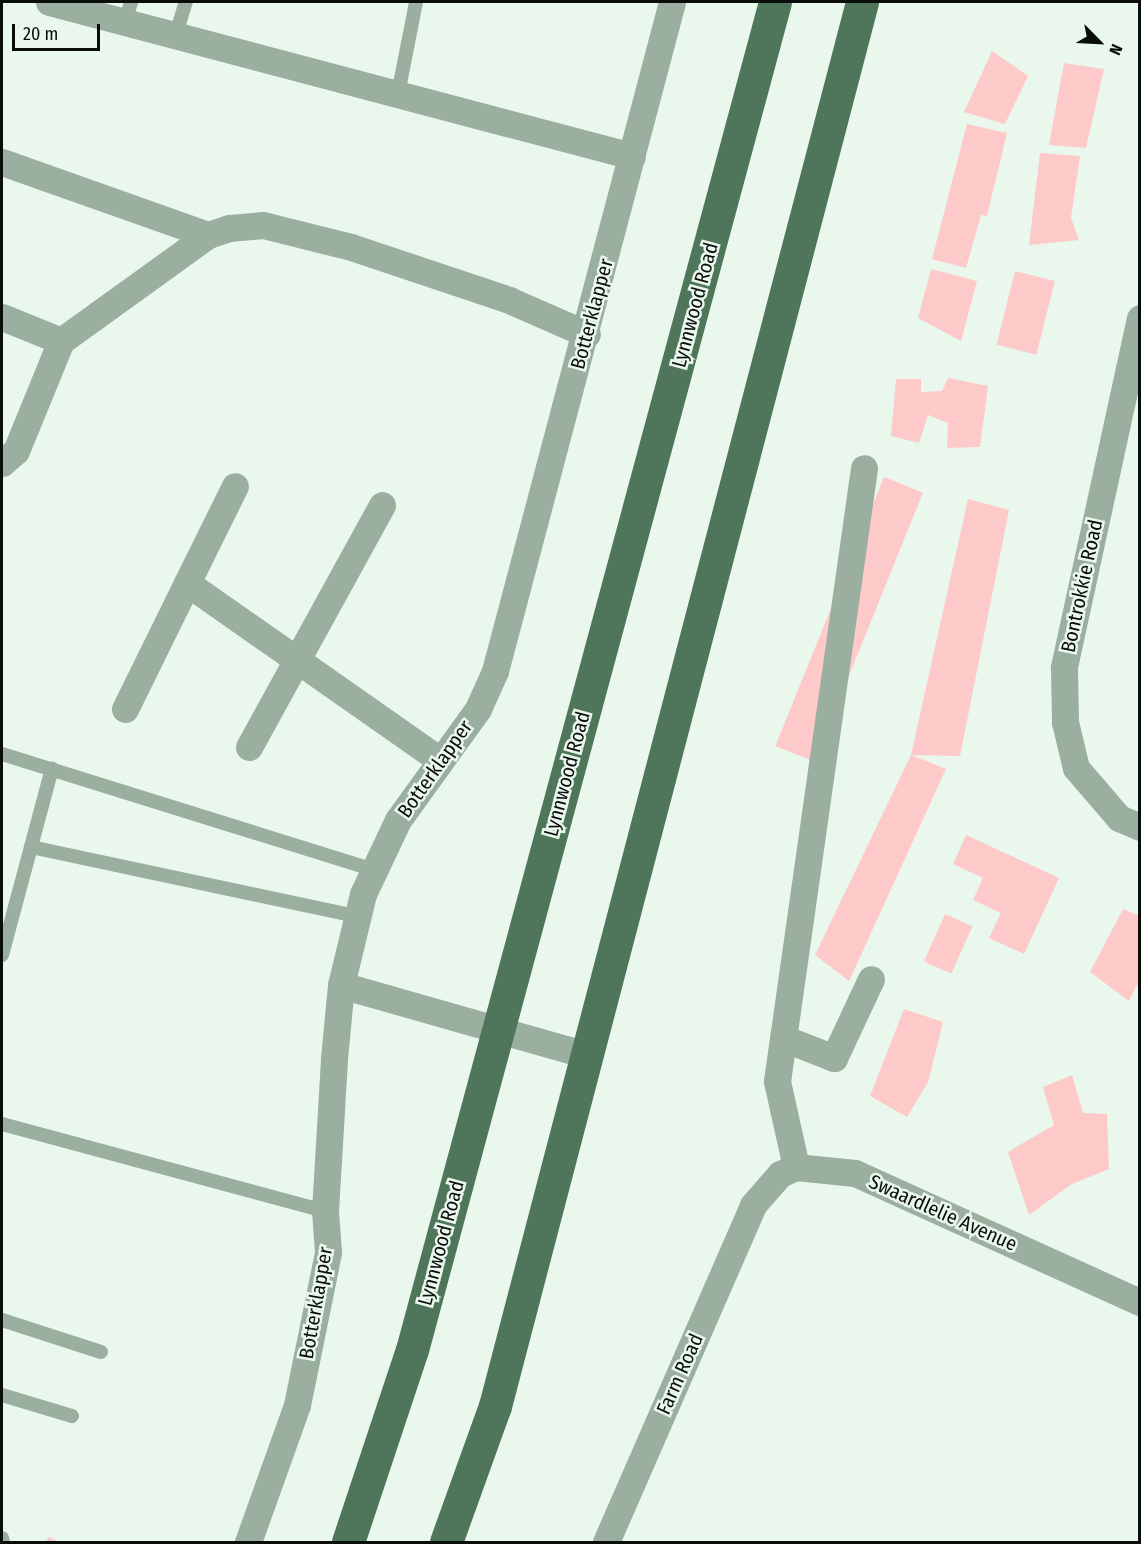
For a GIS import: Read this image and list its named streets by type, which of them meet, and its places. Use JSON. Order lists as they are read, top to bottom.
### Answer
{
  "streets": {
    "main road": ["Lynnwood Road"],
    "street": [
      "Botterklapper",
      "Bontrokkie Road",
      "Swaardlelie Avenue",
      "Farm Road"
    ]
  },
  "crossings": [
    ["Swaardlelie Avenue", "Farm Road"]
  ],
  "scale_bar": "20 m",
  "north": "bottom right"
}
